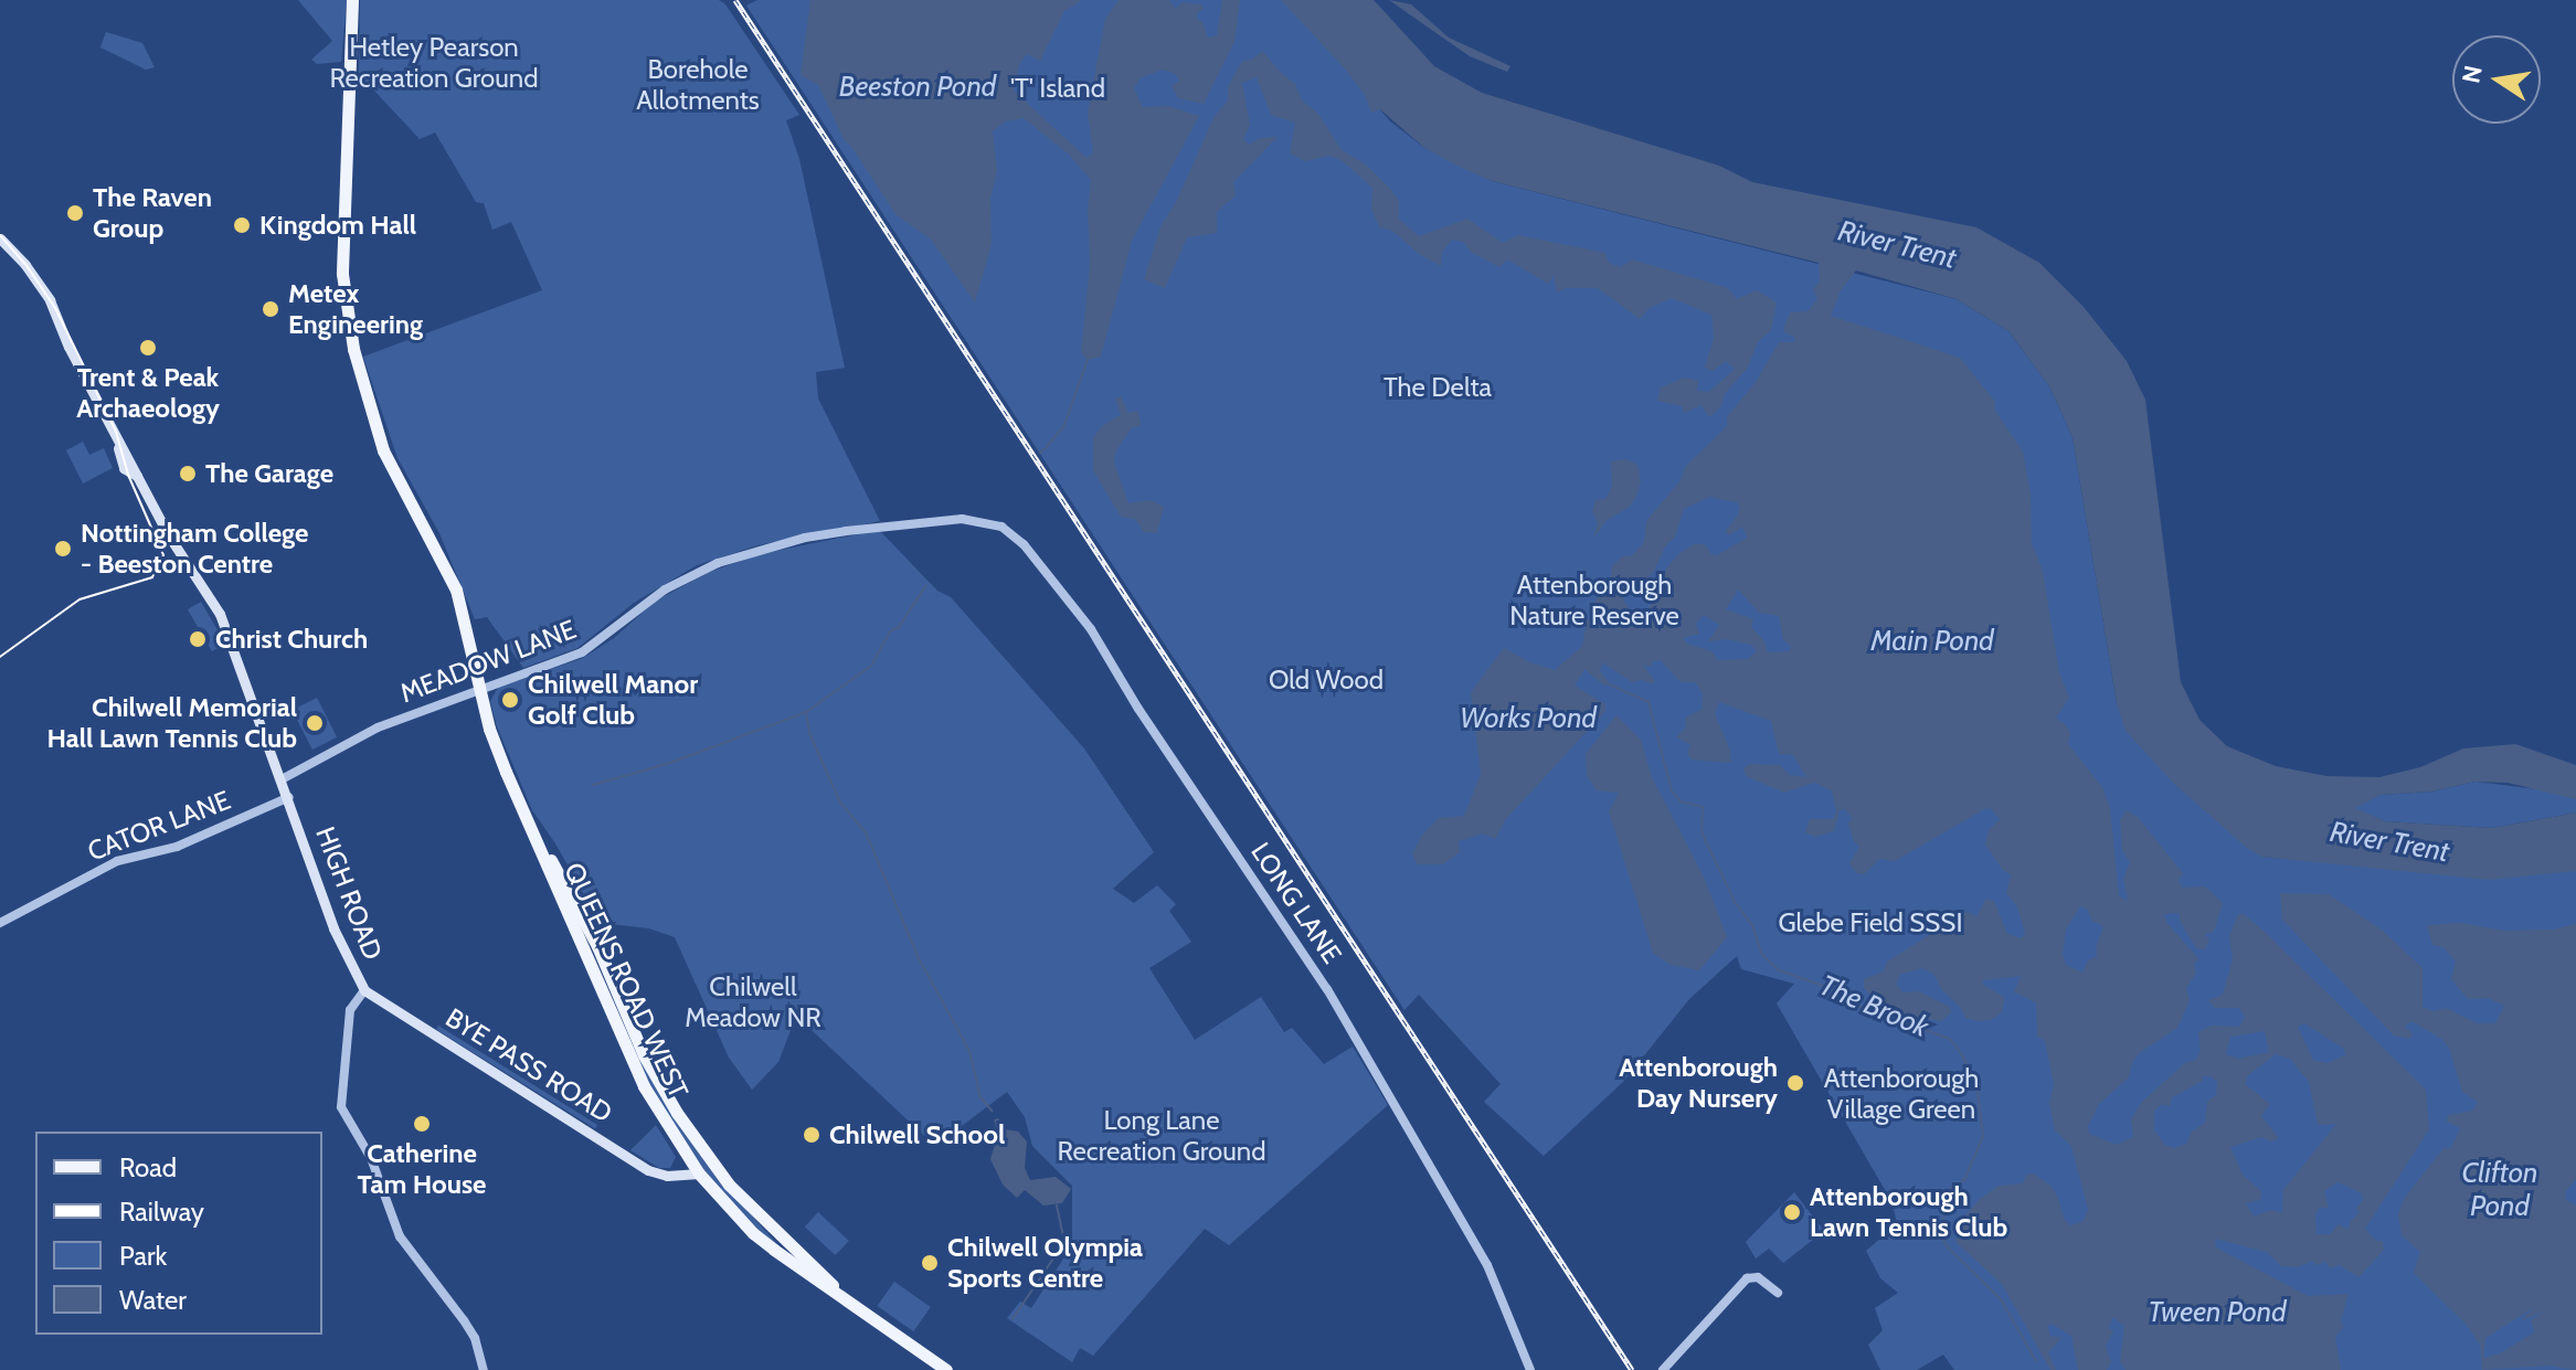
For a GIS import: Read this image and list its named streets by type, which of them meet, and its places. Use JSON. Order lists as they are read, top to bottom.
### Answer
{
  "streets": {
    "main road": ["HIGH ROAD", "QUEENS ROAD WEST", "BYE PASS ROAD"],
    "street": ["MEADOW LANE", "CATOR LANE", "LONG LANE"]
  },
  "crossings": [
    ["MEADOW LANE", "HIGH ROAD"],
    ["MEADOW LANE", "LONG LANE"],
    ["MEADOW LANE", "QUEENS ROAD WEST"],
    ["CATOR LANE", "HIGH ROAD"],
    ["HIGH ROAD", "BYE PASS ROAD"]
  ],
  "water": [
    "Beeston Pond",
    "River Trent",
    "Main Pond",
    "Works Pond",
    "The Brook",
    "Clifton Pond",
    "Tween Pond"
  ],
  "parks": [
    "Hetley Pearson Recreation Ground",
    "Borehole Allotments",
    "'T' Island",
    "The Delta",
    "Attenborough Nature Reserve",
    "Old Wood",
    "Glebe Field SSSI",
    "Chilwell Meadow NR",
    "Attenborough Village Green",
    "Long Lane Recreation Ground"
  ],
  "places": [
    "The Raven Group",
    "Kingdom Hall",
    "Metex Engineering",
    "Trent & Peak Archaeology",
    "The Garage",
    "Nottingham College - Beeston Centre",
    "Christ Church",
    "Chilwell Manor Golf Club",
    "Chilwell Memorial Hall Lawn Tennis Club",
    "Attenborough Day Nursery",
    "Catherine Tam House",
    "Chilwell School",
    "Attenborough Lawn Tennis Club",
    "Chilwell Olympia Sports Centre"
  ],
  "legend": [
    "Road",
    "Railway",
    "Park",
    "Water"
  ],
  "north": "left"
}
